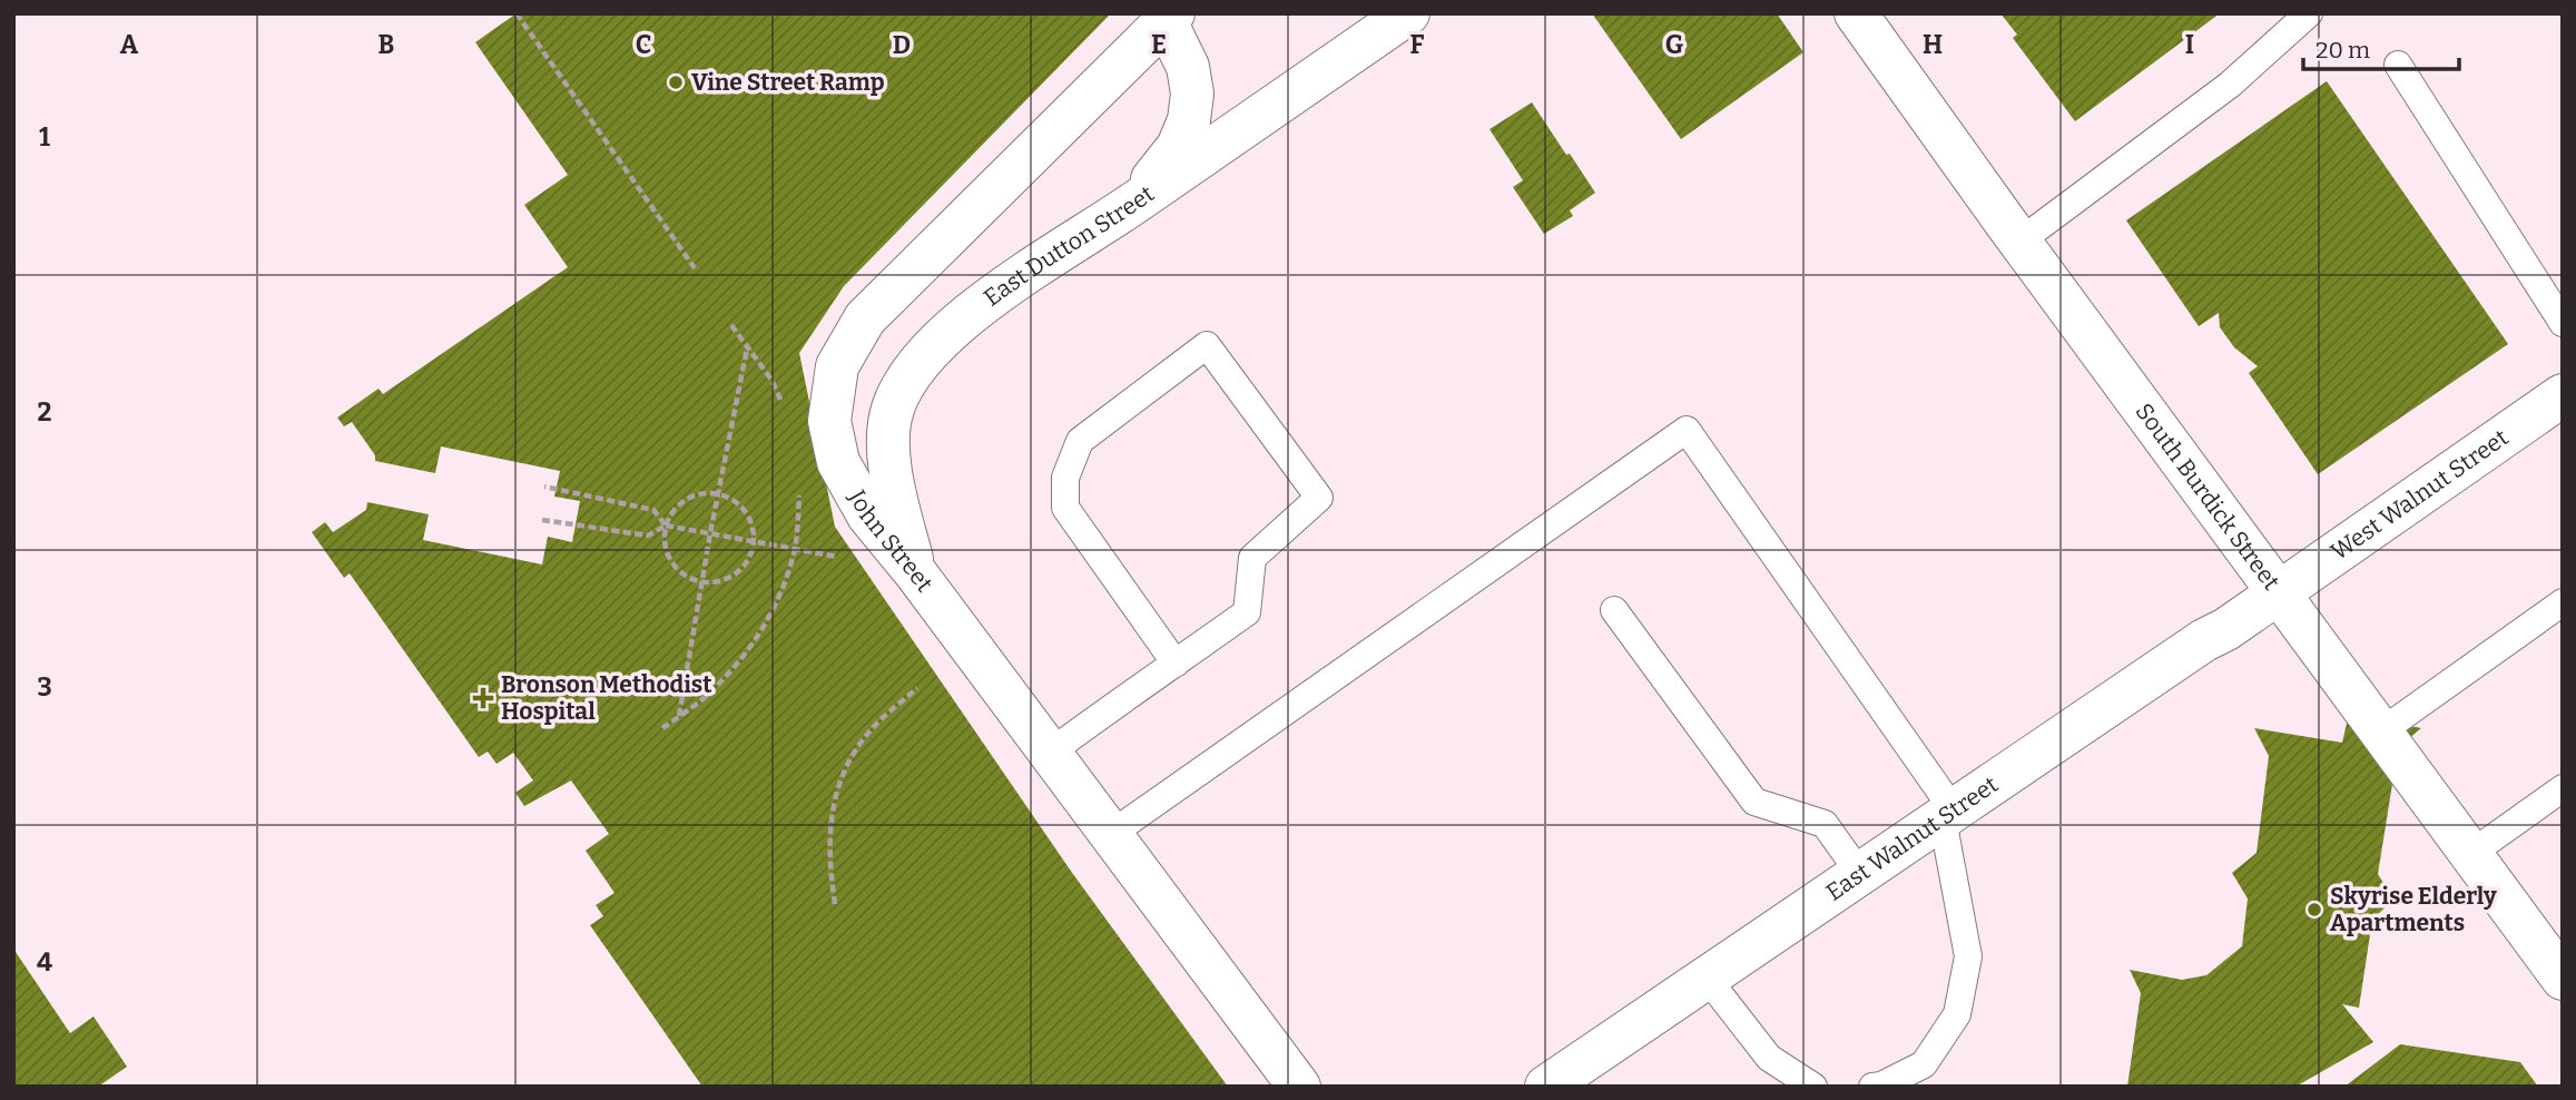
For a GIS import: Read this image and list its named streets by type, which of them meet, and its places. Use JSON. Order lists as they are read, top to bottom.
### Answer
{
  "streets": {
    "street": [
      "East Dutton Street",
      "West Walnut Street",
      "South Burdick Street",
      "John Street",
      "East Walnut Street"
    ]
  },
  "crossings": [
    ["East Dutton Street", "John Street"],
    ["West Walnut Street", "South Burdick Street"],
    ["West Walnut Street", "East Walnut Street"],
    ["South Burdick Street", "East Walnut Street"]
  ],
  "places": {
    "other": ["Vine Street Ramp", "Skyrise Elderly Apartments"],
    "health": ["Bronson Methodist Hospital"]
  },
  "scale_bar": "20 m",
  "grid": {
    "columns": [
      "A",
      "B",
      "C",
      "D",
      "E",
      "F",
      "G",
      "H",
      "I"
    ],
    "rows": [
      "1",
      "2",
      "3",
      "4"
    ]
  }
}
